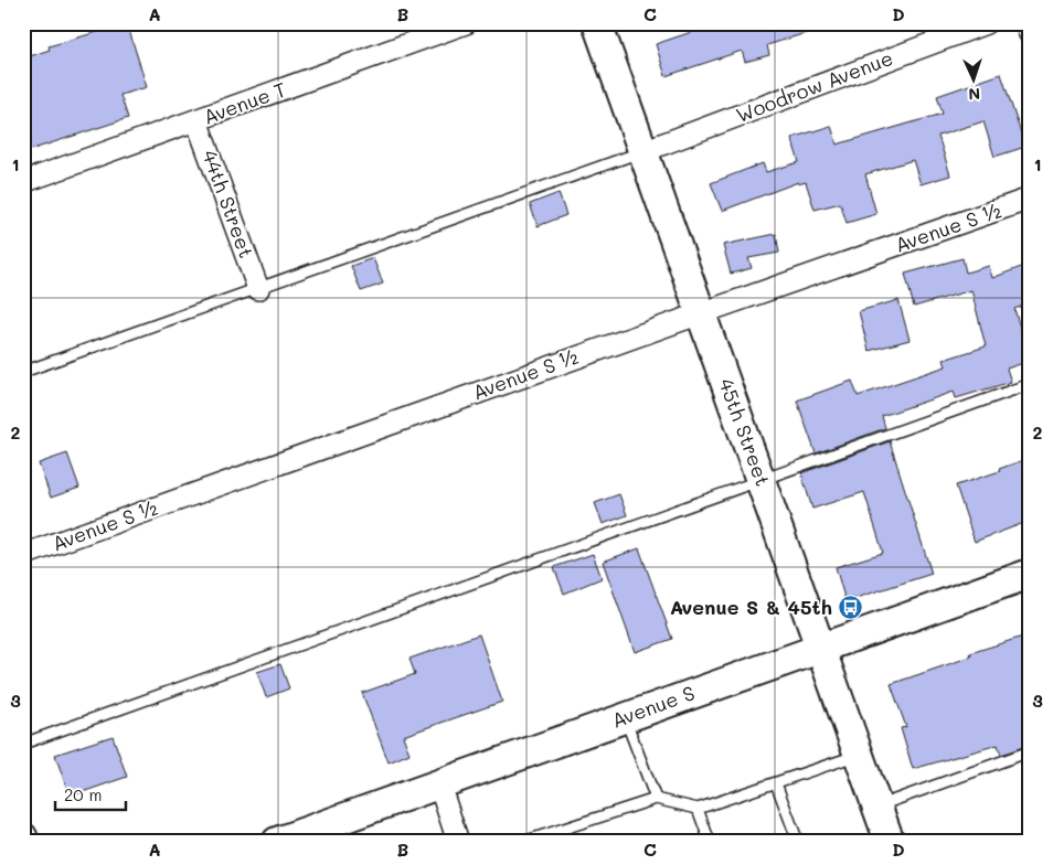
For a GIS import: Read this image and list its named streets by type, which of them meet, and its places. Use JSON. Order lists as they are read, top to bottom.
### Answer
{
  "streets": {
    "main road": ["45th Street", "Avenue S"],
    "street": [
      "Woodrow Avenue",
      "Avenue T",
      "44th Street",
      "Avenue S ½"
    ]
  },
  "crossings": [
    ["Woodrow Avenue", "45th Street"],
    ["Avenue T", "44th Street"],
    ["Avenue S ½", "45th Street"],
    ["45th Street", "Avenue S"]
  ],
  "places": {
    "bus stop": ["Avenue S & 45th"]
  },
  "scale_bar": "20 m",
  "north": "bottom",
  "grid": {
    "columns": [
      "A",
      "B",
      "C",
      "D"
    ],
    "rows": ["1", "2", "3"]
  }
}
